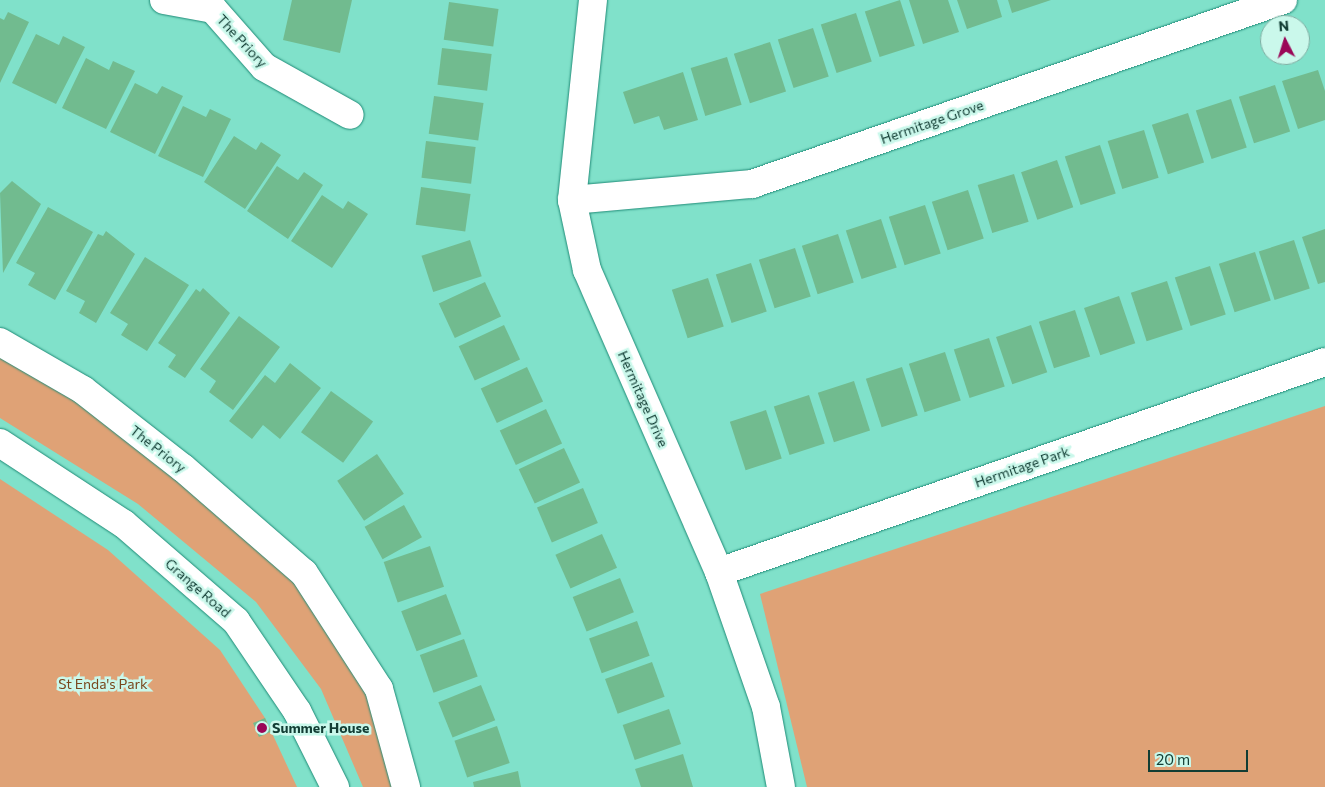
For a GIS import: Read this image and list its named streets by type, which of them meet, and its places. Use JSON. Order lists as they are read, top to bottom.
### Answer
{
  "streets": {
    "street": [
      "The Priory",
      "Hermitage Grove",
      "Hermitage Drive",
      "Hermitage Park",
      "Grange Road"
    ]
  },
  "crossings": [
    ["Hermitage Grove", "Hermitage Drive"],
    ["Hermitage Drive", "Hermitage Park"]
  ],
  "parks": ["St Enda's Park"],
  "places": ["Summer House"],
  "scale_bar": "20 m",
  "north": "top"
}
